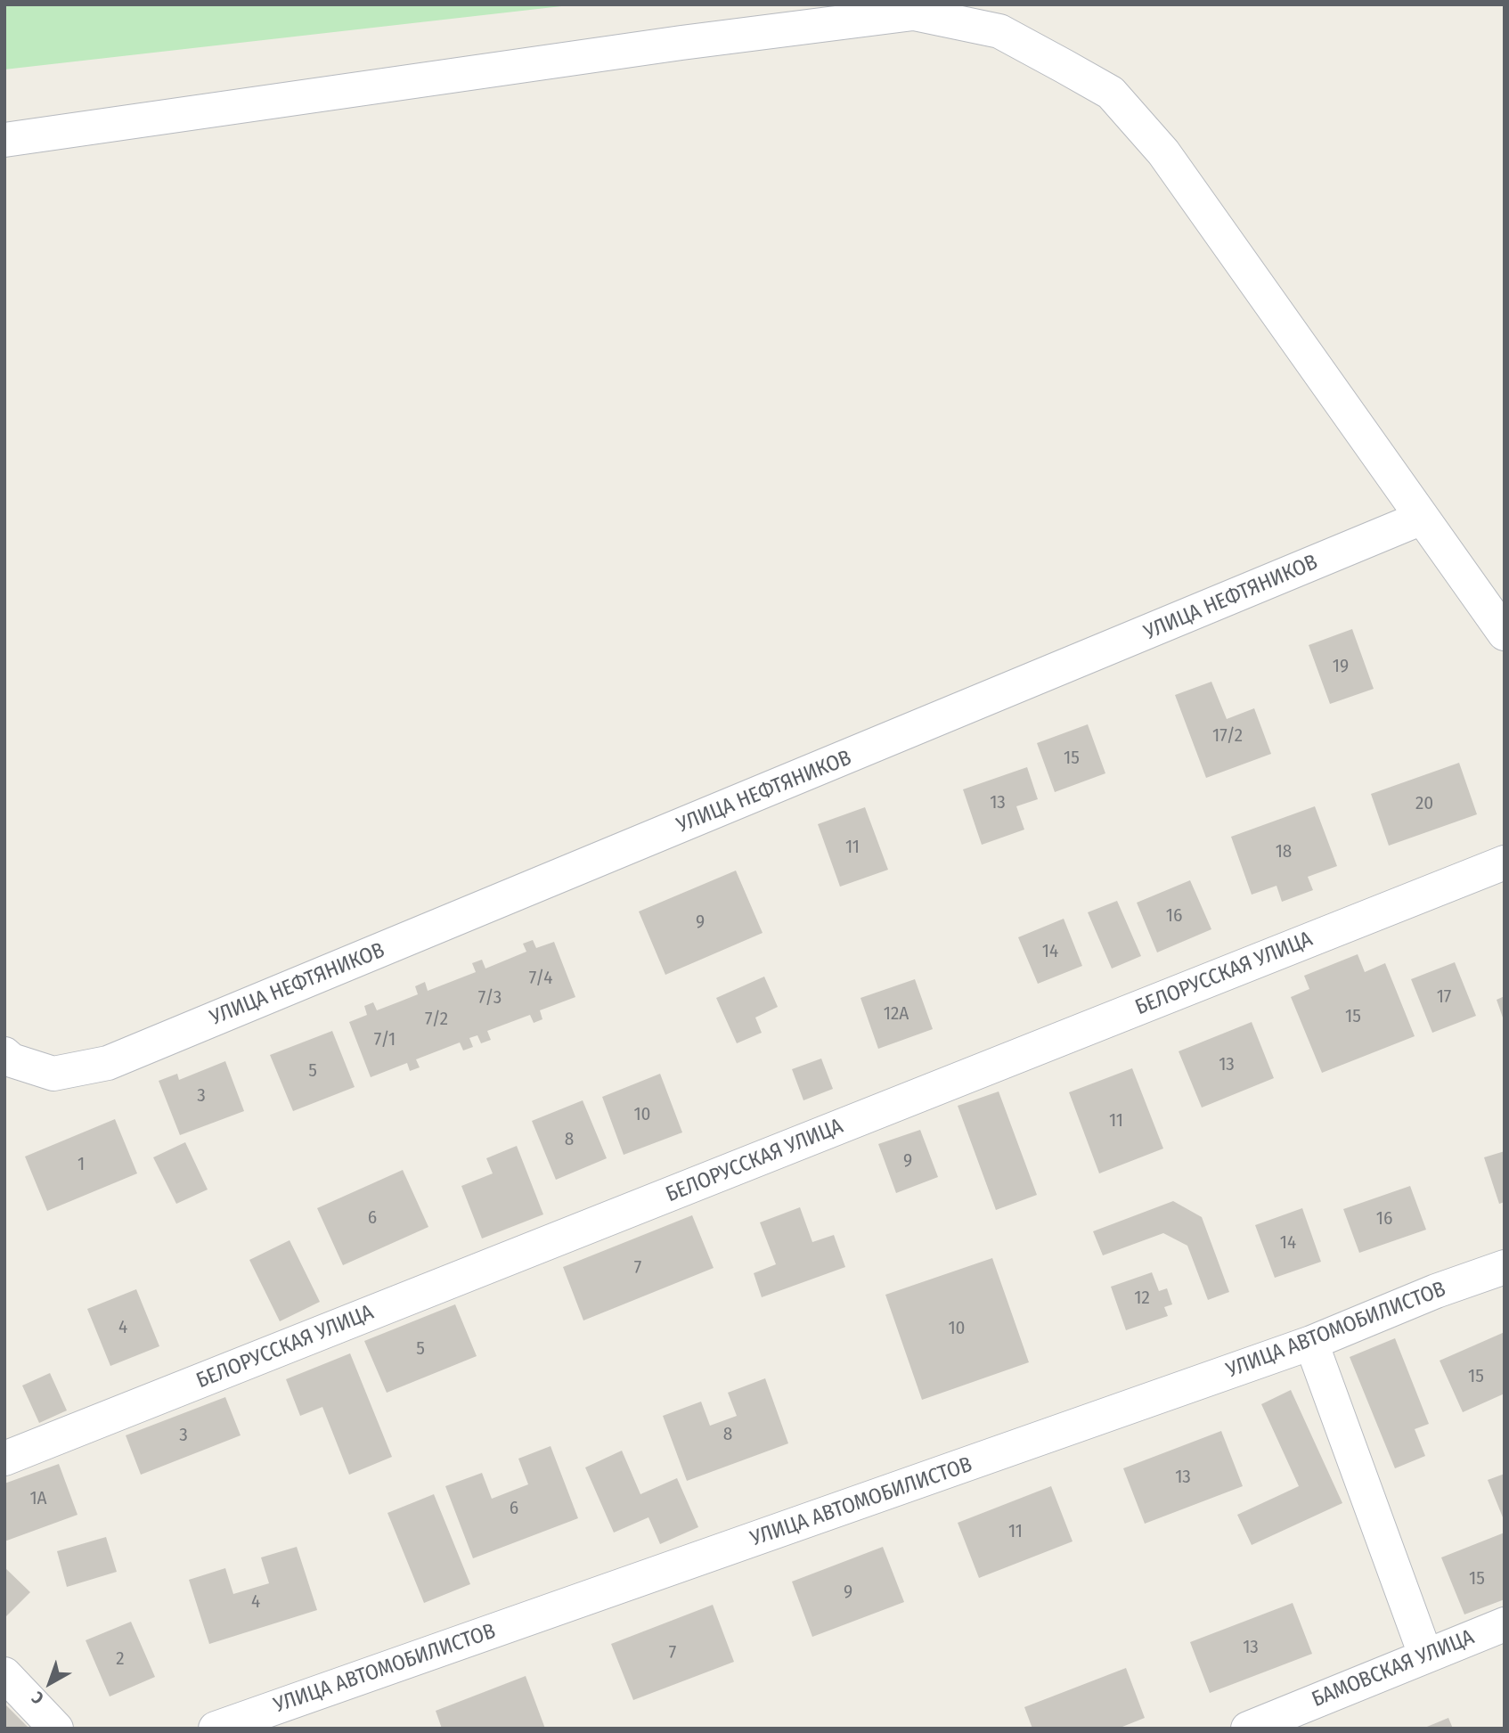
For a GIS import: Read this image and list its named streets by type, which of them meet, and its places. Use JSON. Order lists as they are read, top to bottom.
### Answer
{
  "streets": {
    "street": [
      "УЛИЦА НЕФТЯНИКОВ",
      "БЕЛОРУССКАЯ УЛИЦА",
      "УЛИЦА АВТОМОБИЛИСТОВ",
      "БАМОВСКАЯ УЛИЦА"
    ]
  },
  "house_numbers": [
    "19",
    "17/2",
    "15",
    "13",
    "20",
    "11",
    "18",
    "16",
    "9",
    "14",
    "7/4",
    "17",
    "7/3",
    "12А",
    "15",
    "7/2",
    "7/1",
    "13",
    "5",
    "3",
    "10",
    "11",
    "8",
    "9",
    "1",
    "6",
    "16",
    "14",
    "7",
    "12",
    "4",
    "10",
    "5",
    "15",
    "8",
    "3",
    "13",
    "1А",
    "6",
    "11",
    "15",
    "9",
    "4",
    "13",
    "7",
    "2"
  ],
  "north": "bottom left"
}
